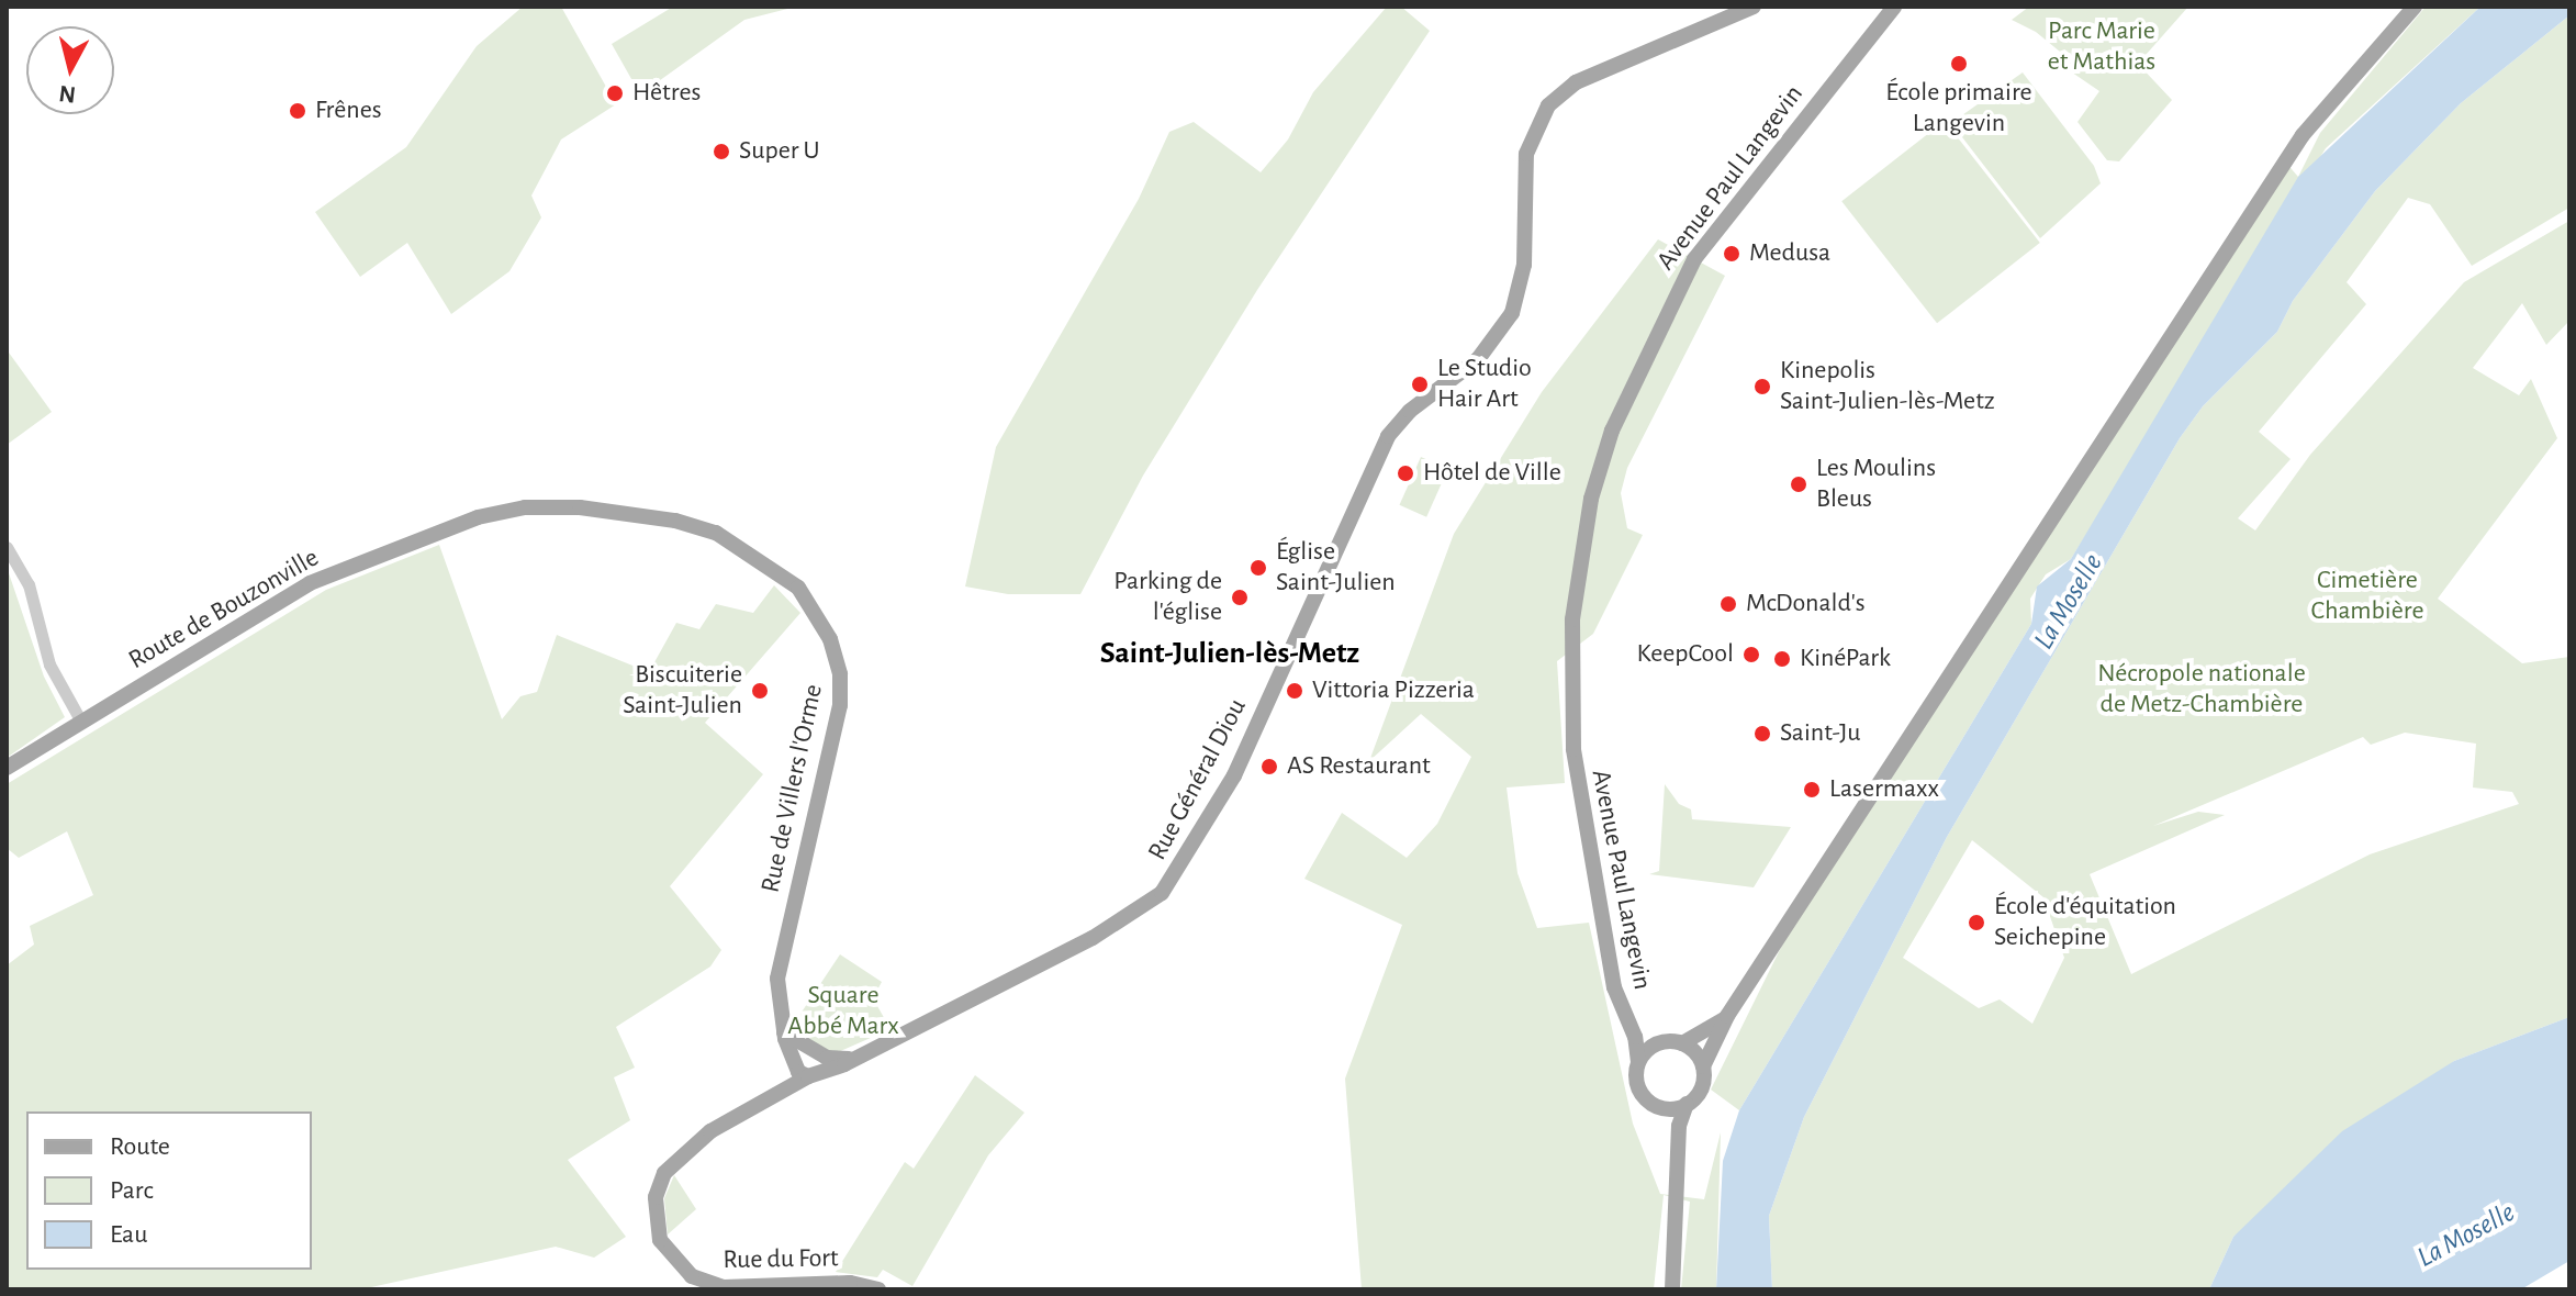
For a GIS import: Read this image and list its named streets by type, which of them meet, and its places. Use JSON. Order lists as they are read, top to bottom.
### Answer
{
  "streets": {
    "main road": [
      "Avenue Paul Langevin",
      "Route de Bouzonville",
      "Rue Général Diou",
      "Rue de Villers l'Orme",
      "Rue du Fort"
    ]
  },
  "crossings": [
    ["Route de Bouzonville", "Rue de Villers l'Orme"],
    ["Rue Général Diou", "Rue de Villers l'Orme"],
    ["Rue Général Diou", "Rue du Fort"],
    ["Rue de Villers l'Orme", "Rue du Fort"]
  ],
  "districts": ["Saint-Julien-lès-Metz"],
  "water": ["La Moselle"],
  "parks": [
    "Parc Marie et Mathias",
    "Cimetière Chambière",
    "Nécropole nationale de Metz-Chambière",
    "Square Abbé Marx"
  ],
  "places": [
    "École primaire Langevin",
    "Hêtres",
    "Frênes",
    "Super U",
    "Medusa",
    "Le Studio Hair Art",
    "Kinepolis Saint-Julien-lès-Metz",
    "Hôtel de Ville",
    "Les Moulins Bleus",
    "Église Saint-Julien",
    "Parking de l'église",
    "McDonald's",
    "KeepCool",
    "KinéPark",
    "Biscuiterie Saint-Julien",
    "Vittoria Pizzeria",
    "Saint-Ju",
    "AS Restaurant",
    "Lasermaxx",
    "École d'équitation Seichepine"
  ],
  "legend": ["Route", "Parc", "Eau"],
  "north": "bottom"
}
